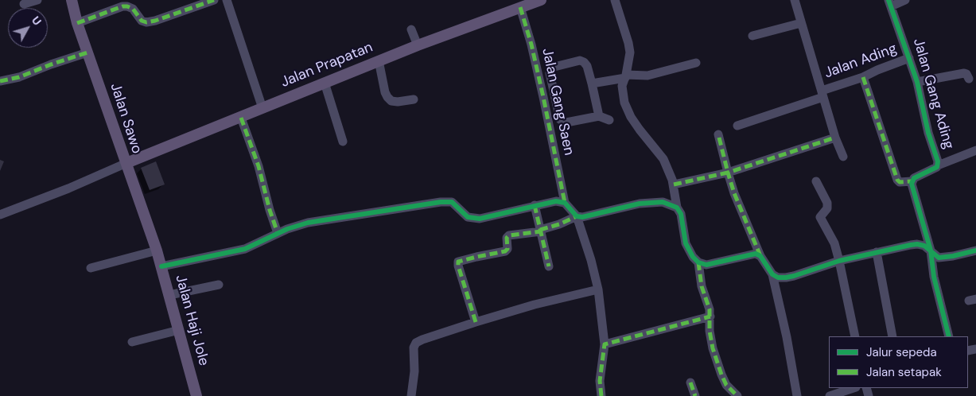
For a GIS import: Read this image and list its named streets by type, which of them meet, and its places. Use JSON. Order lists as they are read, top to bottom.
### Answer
{
  "streets": {
    "main road": ["Jalan Prapatan", "Jalan Sawo", "Jalan Haji Jole"],
    "street": ["Jalan Ading", "Jalan Gang Ading", "Jalan Gang Saen"]
  },
  "crossings": [
    ["Jalan Ading", "Jalan Gang Ading"],
    ["Jalan Prapatan", "Jalan Gang Saen"],
    ["Jalan Prapatan", "Jalan Sawo"],
    ["Jalan Prapatan", "Jalan Haji Jole"],
    ["Jalan Sawo", "Jalan Haji Jole"]
  ],
  "legend": ["Jalur sepeda", "Jalan setapak"],
  "north": "top right"
}
